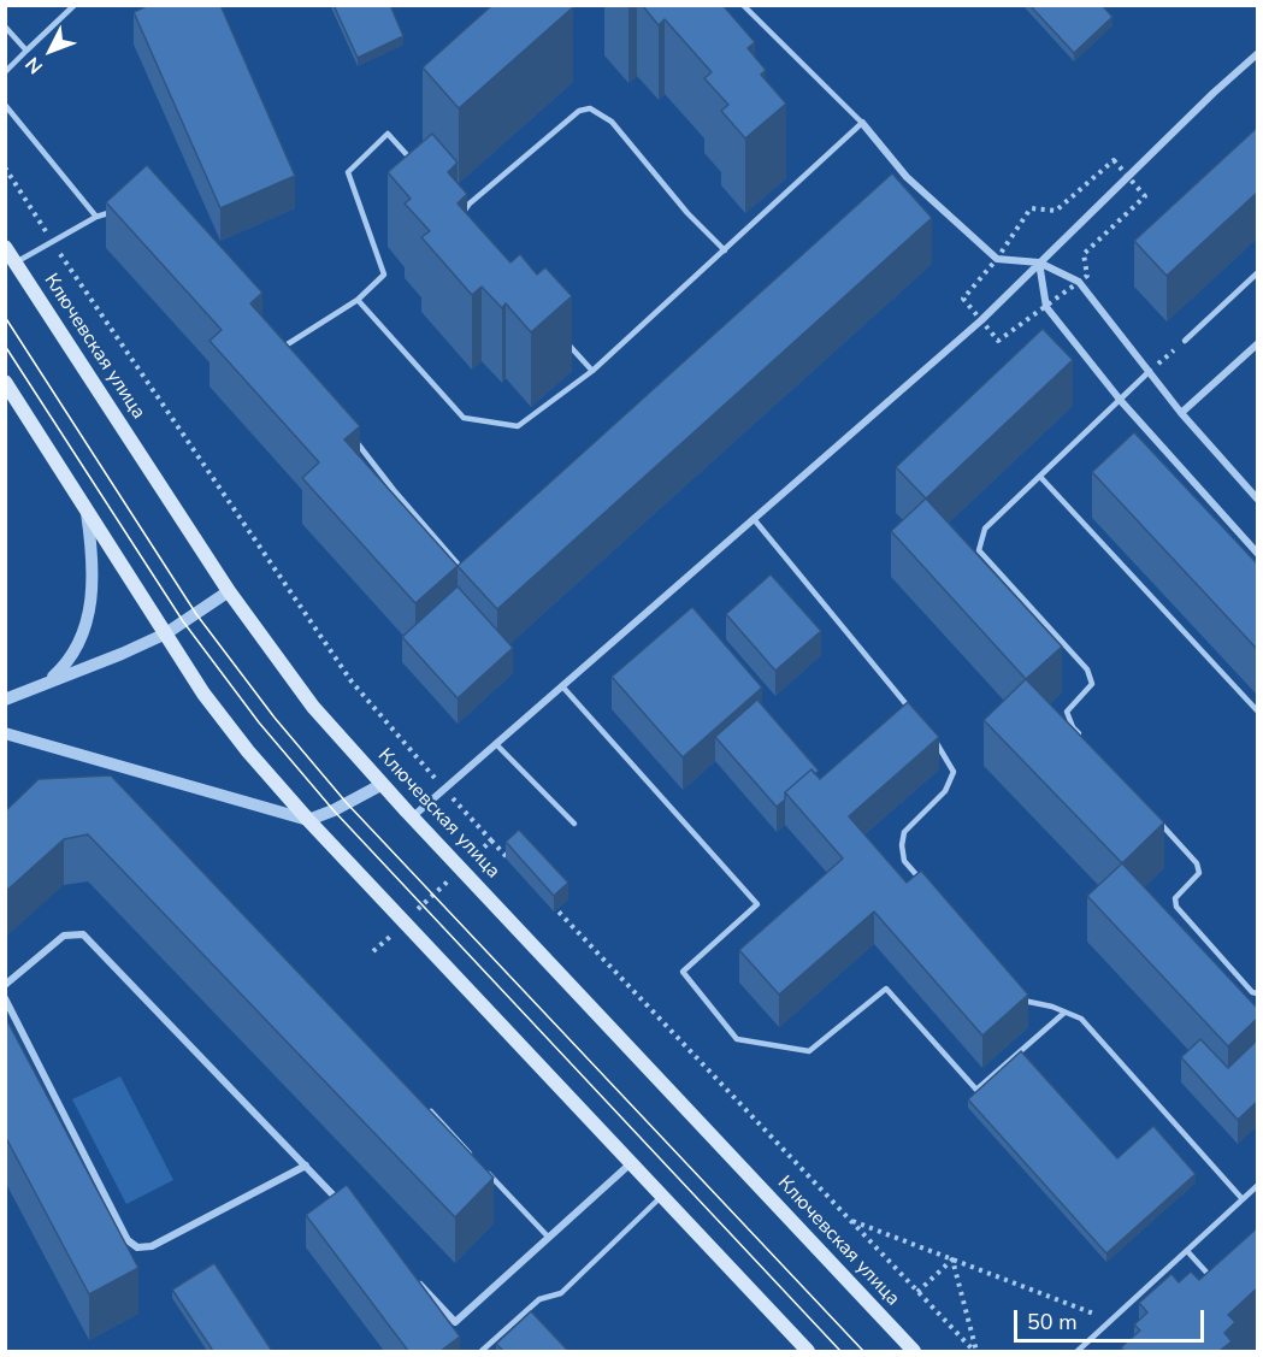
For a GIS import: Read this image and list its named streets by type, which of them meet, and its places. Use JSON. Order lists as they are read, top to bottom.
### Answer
{
  "streets": {
    "main road": ["Ключевская улица"]
  },
  "scale_bar": "50 m",
  "north": "bottom left"
}
